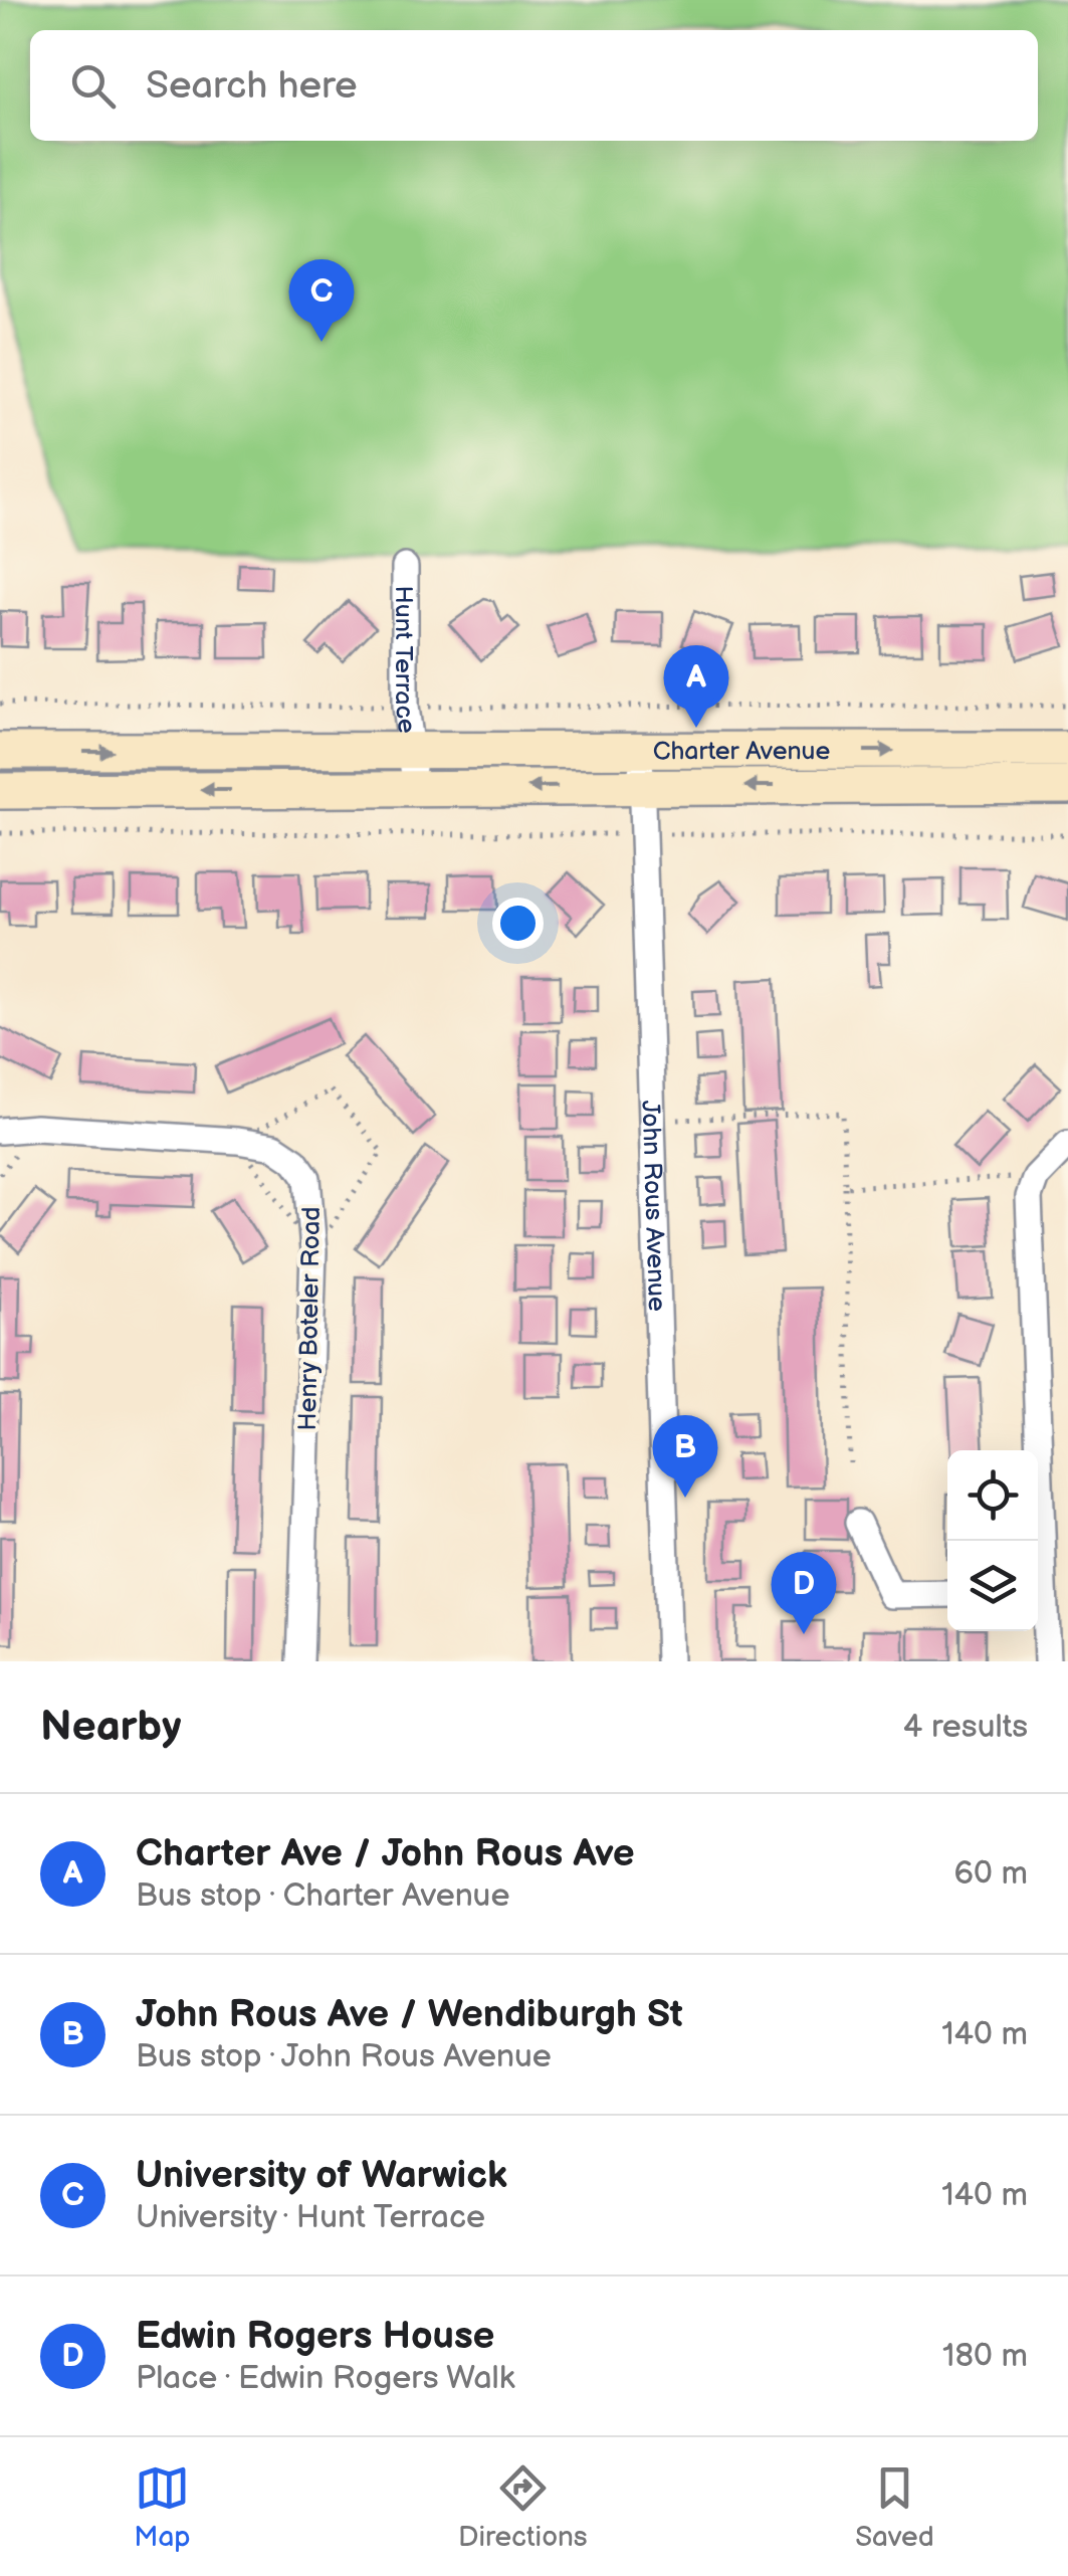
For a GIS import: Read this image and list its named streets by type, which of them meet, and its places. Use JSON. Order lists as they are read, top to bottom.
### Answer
{
  "streets": {
    "street": [
      "Hunt Terrace",
      "Charter Avenue",
      "John Rous Avenue",
      "Henry Boteler Road"
    ]
  },
  "crossings": [
    ["Hunt Terrace", "Charter Avenue"],
    ["Charter Avenue", "John Rous Avenue"]
  ],
  "page": {
    "search": "Search here",
    "pins": [
      "C",
      "A",
      "B",
      "D"
    ],
    "heading": ["Nearby", "4 results"],
    "list": [
      {
        "mark": "A",
        "name": "Charter Ave / John Rous Ave",
        "note": "Bus stop · Charter Avenue",
        "value": "60 m"
      },
      {
        "mark": "B",
        "name": "John Rous Ave / Wendiburgh St",
        "note": "Bus stop · John Rous Avenue",
        "value": "140 m"
      },
      {
        "mark": "C",
        "name": "University of Warwick",
        "note": "University · Hunt Terrace",
        "value": "140 m"
      },
      {
        "mark": "D",
        "name": "Edwin Rogers House",
        "note": "Place · Edwin Rogers Walk",
        "value": "180 m"
      }
    ],
    "nav": ["Map", "Directions", "Saved"]
  }
}
